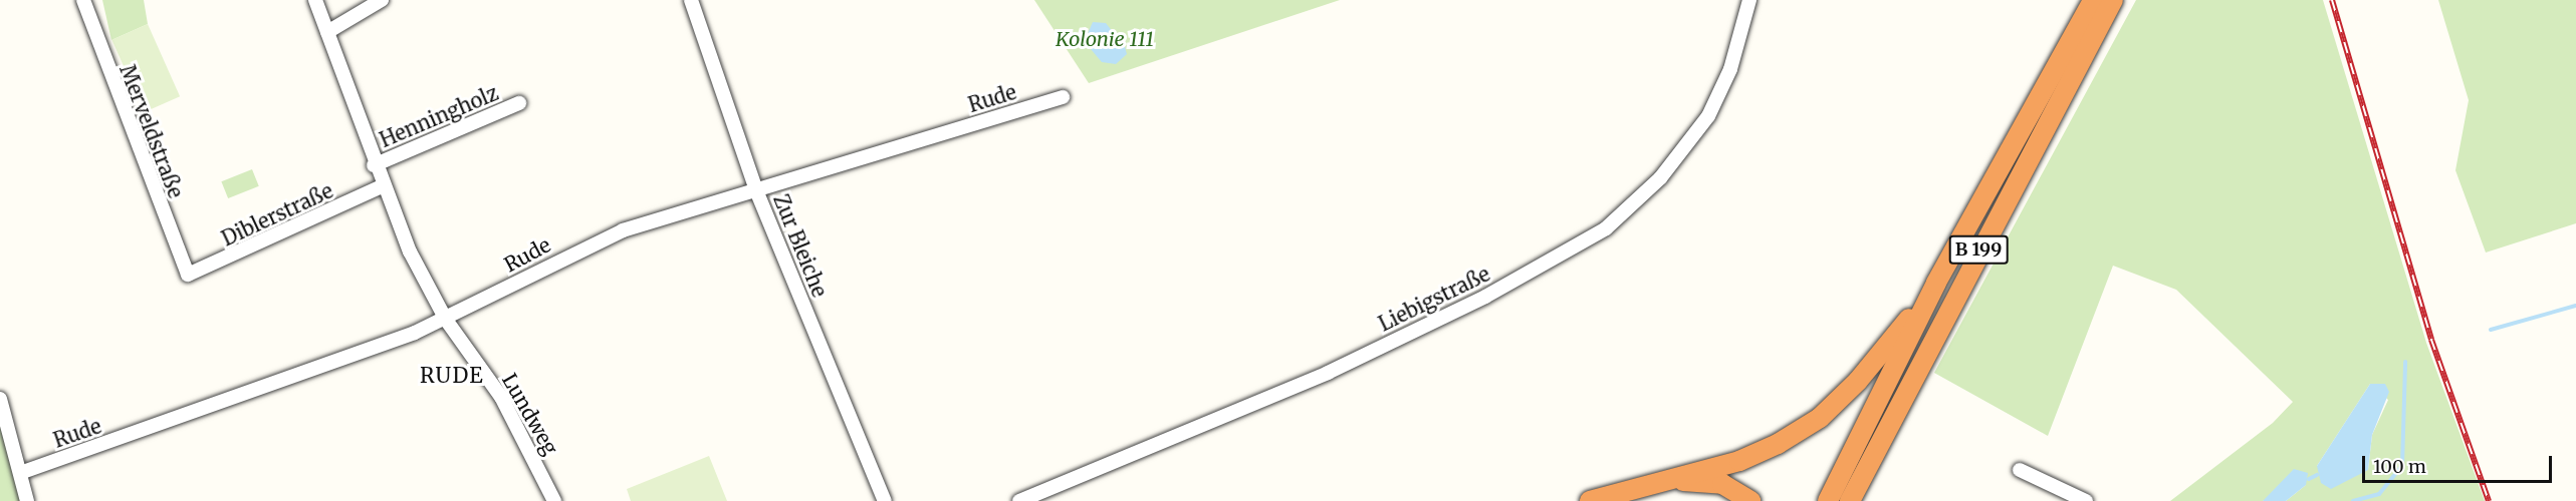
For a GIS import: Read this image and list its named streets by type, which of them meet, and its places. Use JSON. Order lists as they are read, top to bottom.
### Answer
{
  "streets": {
    "highway": ["B 199"],
    "street": [
      "Rude",
      "Henningholz",
      "Merveldstraße",
      "Diblerstraße",
      "Zur Bleiche",
      "Liebigstraße",
      "Lundweg"
    ]
  },
  "crossings": [
    ["Rude", "Zur Bleiche"],
    ["Rude", "Lundweg"],
    ["Merveldstraße", "Diblerstraße"]
  ],
  "districts": ["RUDE"],
  "parks": ["Kolonie 111"],
  "scale_bar": "100 m"
}
